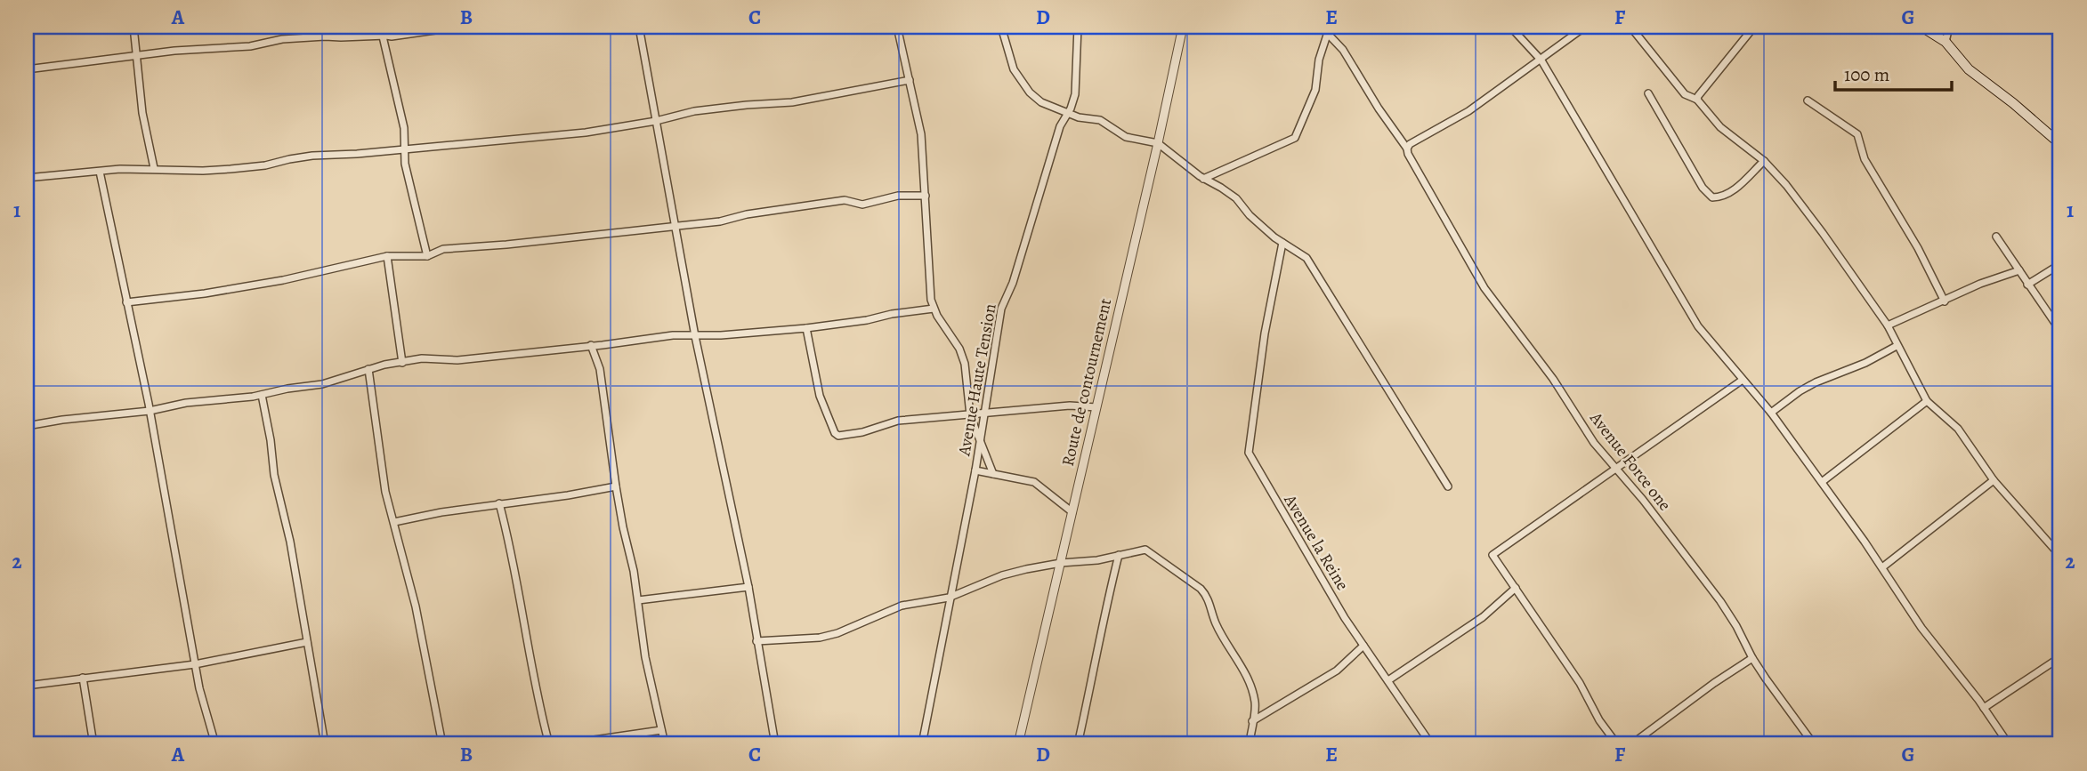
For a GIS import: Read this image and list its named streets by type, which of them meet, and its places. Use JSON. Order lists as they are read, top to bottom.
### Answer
{
  "streets": {
    "street": [
      "Avenue Haute Tension",
      "Route de contournement",
      "Avenue Force one",
      "Avenue la Reine"
    ]
  },
  "scale_bar": "100 m",
  "grid": {
    "columns": [
      "A",
      "B",
      "C",
      "D",
      "E",
      "F",
      "G"
    ],
    "rows": ["1", "2"]
  }
}
